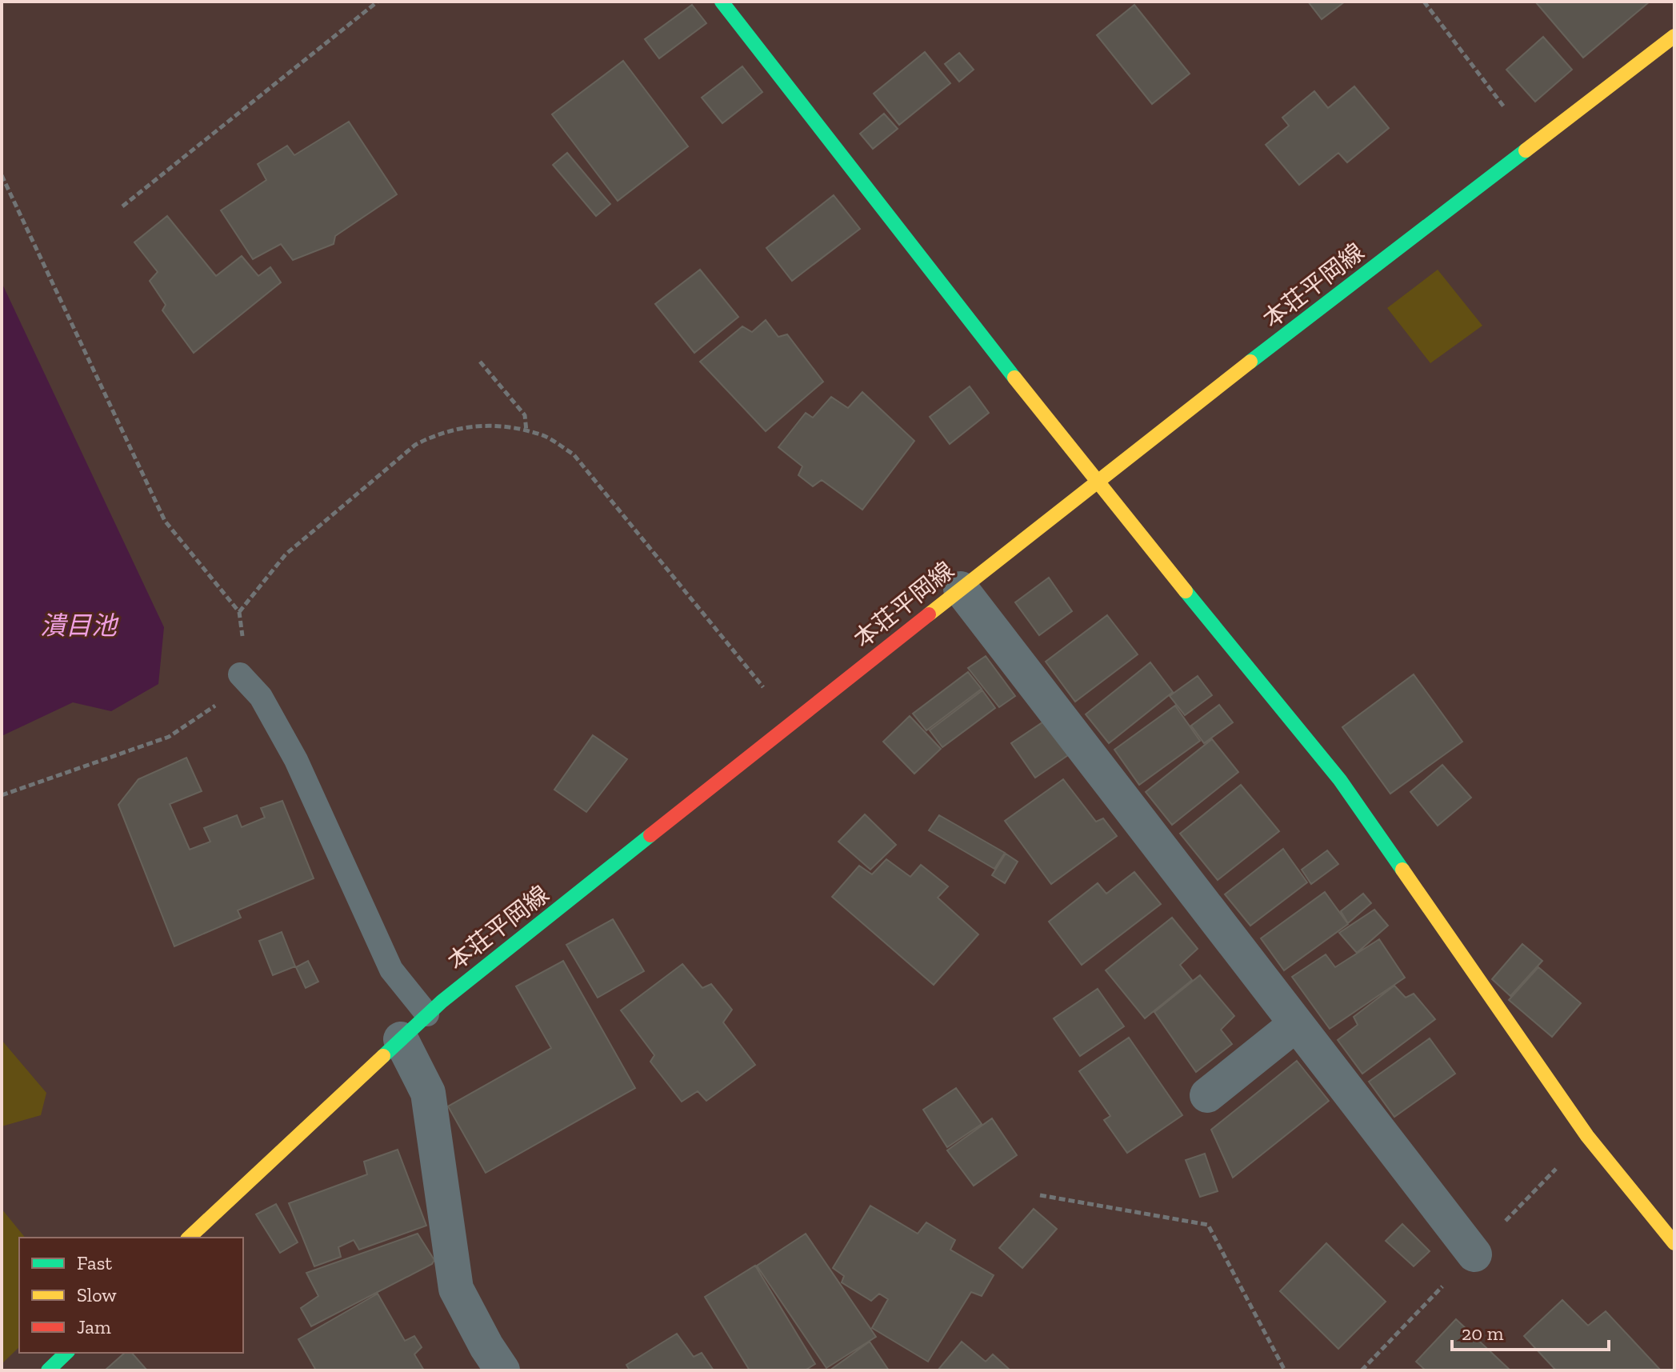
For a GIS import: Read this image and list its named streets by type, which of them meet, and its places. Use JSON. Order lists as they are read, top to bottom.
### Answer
{
  "streets": {
    "main road": ["本荘平岡線"]
  },
  "water": ["潰目池"],
  "legend": ["Fast", "Slow", "Jam"],
  "scale_bar": "20 m"
}
